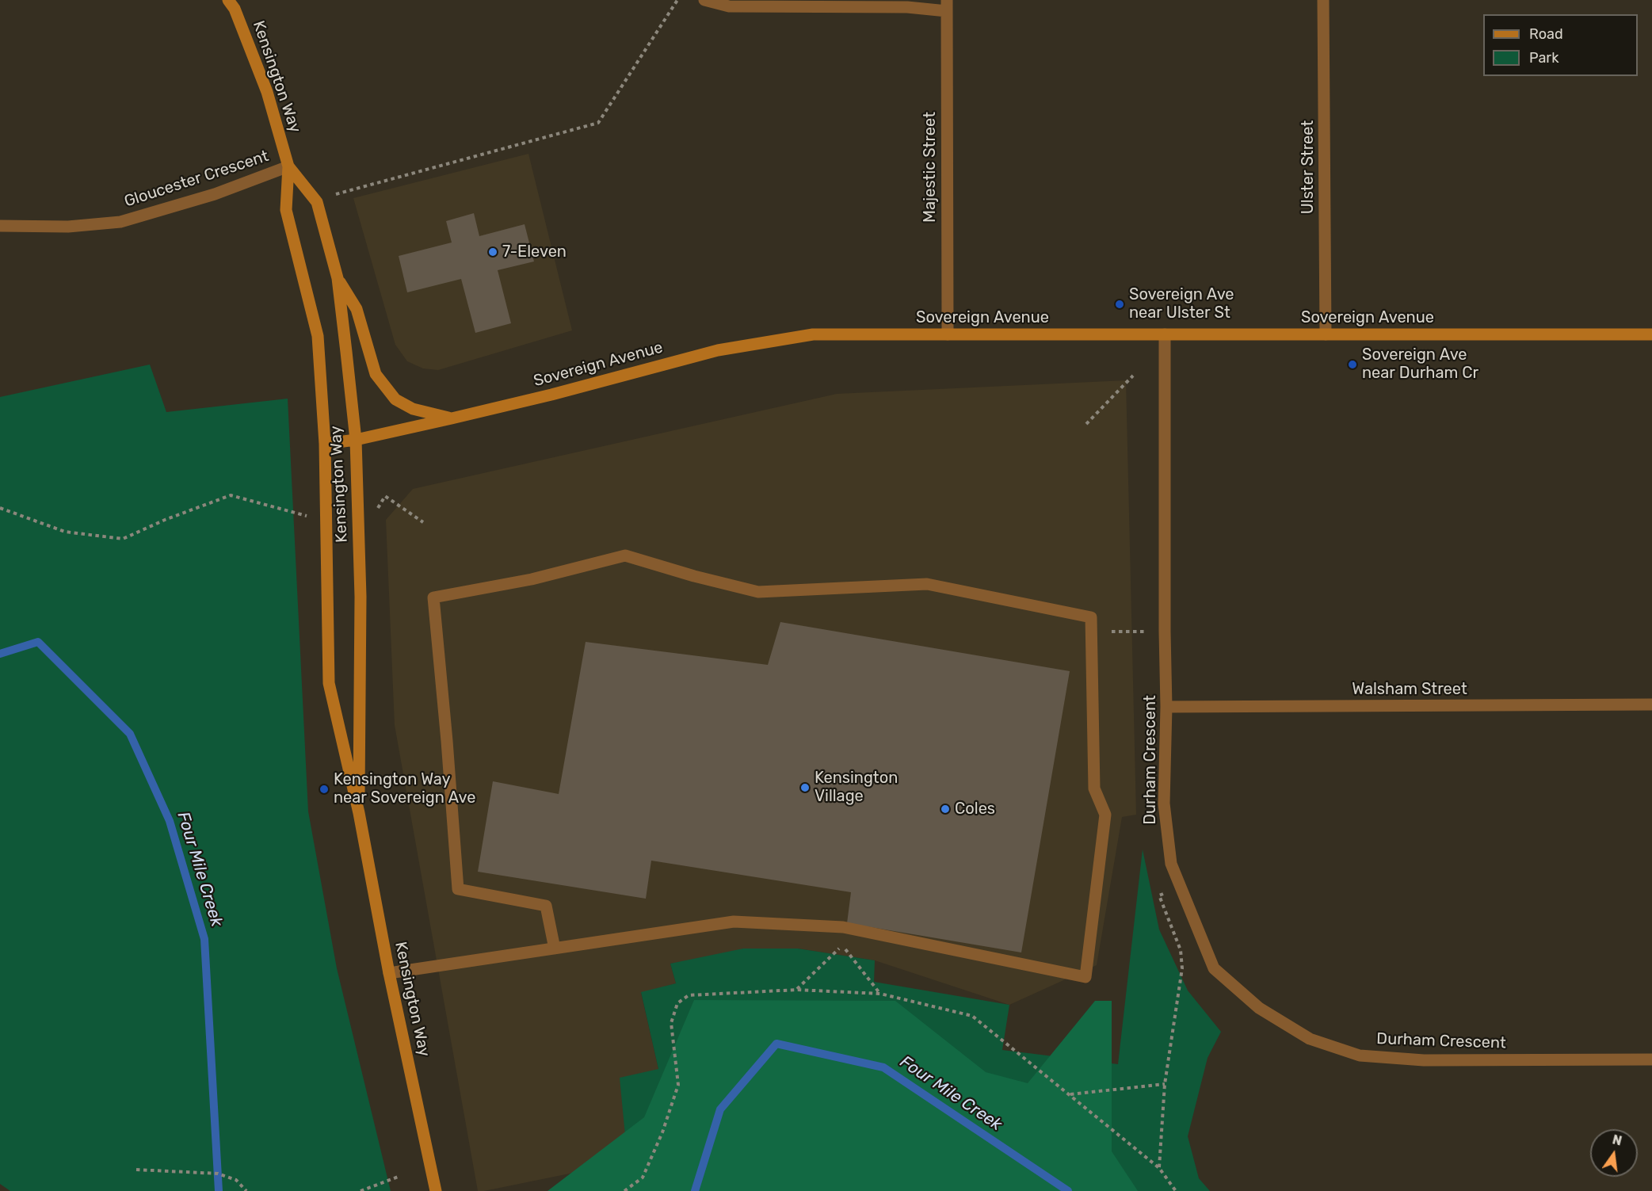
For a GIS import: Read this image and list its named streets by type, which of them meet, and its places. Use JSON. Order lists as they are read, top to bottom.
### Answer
{
  "streets": {
    "street": [
      "Kensington Way",
      "Majestic Street",
      "Ulster Street",
      "Gloucester Crescent",
      "Sovereign Avenue",
      "Walsham Street",
      "Durham Crescent"
    ]
  },
  "crossings": [
    ["Kensington Way", "Gloucester Crescent"],
    ["Kensington Way", "Sovereign Avenue"],
    ["Majestic Street", "Sovereign Avenue"],
    ["Ulster Street", "Sovereign Avenue"],
    ["Sovereign Avenue", "Durham Crescent"],
    ["Walsham Street", "Durham Crescent"]
  ],
  "water": ["Four Mile Creek"],
  "places": [
    "7-Eleven",
    "Sovereign Ave near Ulster St",
    "Sovereign Ave near Durham Cr",
    "Kensington Village",
    "Kensington Way near Sovereign Ave",
    "Coles"
  ],
  "legend": ["Road", "Park"],
  "north": "top"
}
